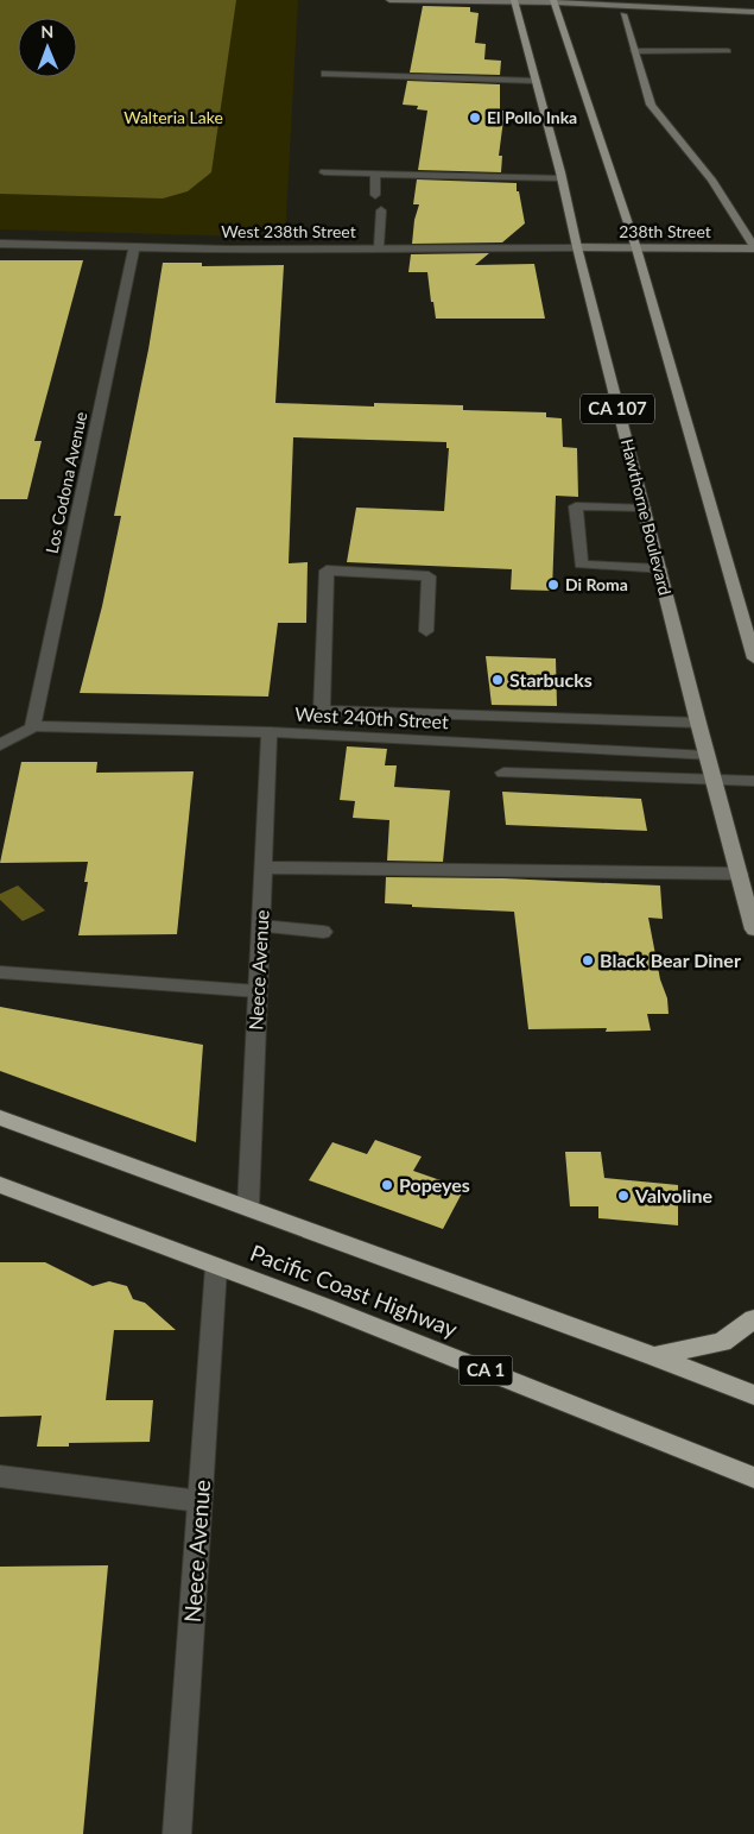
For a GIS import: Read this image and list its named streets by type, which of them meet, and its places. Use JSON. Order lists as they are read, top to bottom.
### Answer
{
  "streets": {
    "highway": ["Pacific Coast Highway", "CA 1"],
    "main road": ["CA 107", "Hawthorne Boulevard"],
    "street": [
      "West 238th Street",
      "238th Street",
      "Los Codona Avenue",
      "West 240th Street",
      "Neece Avenue"
    ]
  },
  "crossings": [
    ["West 238th Street", "238th Street"],
    ["West 238th Street", "Los Codona Avenue"],
    ["West 238th Street", "Hawthorne Boulevard"],
    ["238th Street", "CA 107"],
    ["238th Street", "Hawthorne Boulevard"],
    ["Los Codona Avenue", "West 240th Street"],
    ["Hawthorne Boulevard", "West 240th Street"],
    ["West 240th Street", "Neece Avenue"],
    ["Neece Avenue", "Pacific Coast Highway"]
  ],
  "parks": ["Walteria Lake"],
  "places": [
    "El Pollo Inka",
    "Di Roma",
    "Starbucks",
    "Black Bear Diner",
    "Popeyes",
    "Valvoline"
  ],
  "north": "top"
}
